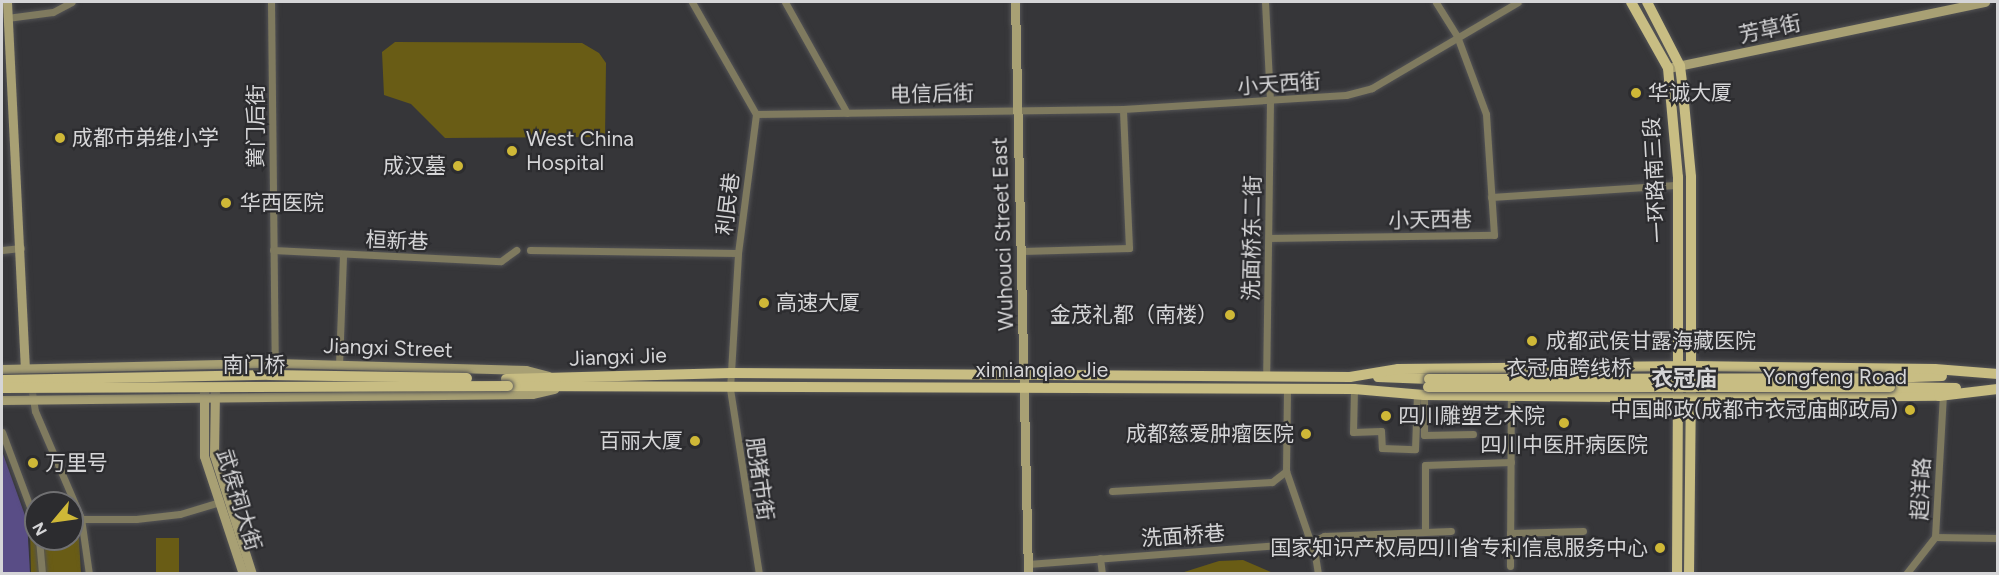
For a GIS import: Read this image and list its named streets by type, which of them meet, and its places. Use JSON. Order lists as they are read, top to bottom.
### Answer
{
  "streets": {
    "main road": [
      "一环路南三段",
      "Jiangxi Jie",
      "南门桥",
      "衣冠庙跨线桥",
      "ximianqiao Jie",
      "Yongfeng Road"
    ],
    "street": [
      "芳草街",
      "小天西街",
      "电信后街",
      "黉门后街",
      "利民巷",
      "小天西巷",
      "Wuhouci Street East",
      "洗面桥东二街",
      "桓新巷",
      "Jiangxi Street",
      "肥猪市街",
      "超洋路",
      "武侯祠大街",
      "洗面桥巷"
    ]
  },
  "crossings": [
    ["芳草街", "一环路南三段"],
    ["小天西街", "电信后街"],
    ["小天西街", "小天西巷"],
    ["小天西街", "Wuhouci Street East"],
    ["小天西街", "洗面桥东二街"],
    ["电信后街", "Wuhouci Street East"],
    ["黉门后街", "桓新巷"],
    ["黉门后街", "Jiangxi Street"],
    ["一环路南三段", "ximianqiao Jie"],
    ["一环路南三段", "Yongfeng Road"],
    ["利民巷", "Jiangxi Jie"],
    ["利民巷", "ximianqiao Jie"],
    ["利民巷", "肥猪市街"],
    ["小天西巷", "洗面桥东二街"],
    ["Wuhouci Street East", "ximianqiao Jie"],
    ["Wuhouci Street East", "洗面桥巷"],
    ["洗面桥东二街", "ximianqiao Jie"],
    ["Jiangxi Street", "Jiangxi Jie"],
    ["Jiangxi Street", "武侯祠大街"],
    ["Jiangxi Jie", "南门桥"],
    ["Jiangxi Jie", "ximianqiao Jie"],
    ["Jiangxi Jie", "肥猪市街"],
    ["衣冠庙跨线桥", "ximianqiao Jie"],
    ["衣冠庙跨线桥", "Yongfeng Road"],
    ["ximianqiao Jie", "Yongfeng Road"],
    ["ximianqiao Jie", "肥猪市街"],
    ["Yongfeng Road", "超洋路"]
  ],
  "districts": ["衣冠庙"],
  "places": [
    "华诚大厦",
    "成都市弟维小学",
    "West China Hospital",
    "成汉墓",
    "华西医院",
    "高速大厦",
    "金茂礼都（南楼）",
    "成都武侯甘露海藏医院",
    "中国邮政(成都市衣冠庙邮政局)",
    "四川雕塑艺术院",
    "四川中医肝病医院",
    "成都慈爱肿瘤医院",
    "百丽大厦",
    "万里号",
    "国家知识产权局四川省专利信息服务中心"
  ],
  "north": "bottom left"
}
